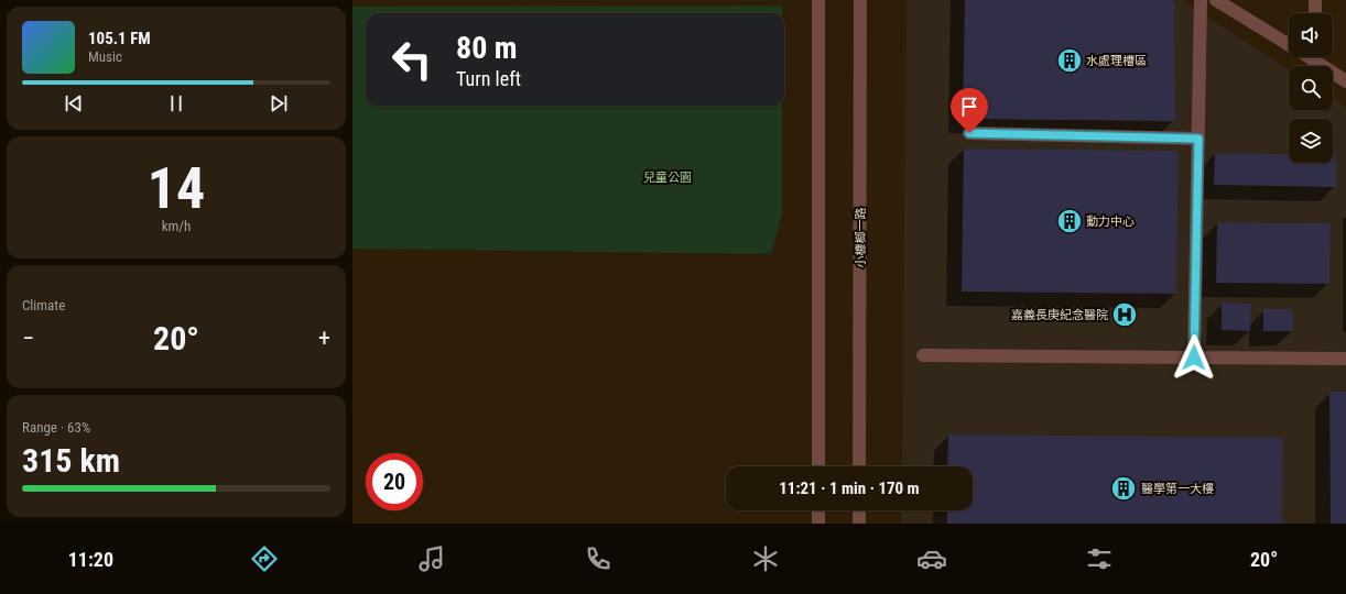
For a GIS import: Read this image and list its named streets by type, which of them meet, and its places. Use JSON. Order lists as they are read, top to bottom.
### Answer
{
  "streets": {
    "street": ["小槺榔一路"]
  },
  "parks": ["兒童公園"],
  "places": {
    "building": ["水處理槽區", "動力中心", "醫學第一大樓"],
    "hospital": ["嘉義長庚紀念醫院"]
  },
  "page": {
    "turn": ["80 m", "Turn left"],
    "song": ["105.1 FM", "Music"],
    "tile": [
      ["14", "km/h"],
      "Climate",
      ["Range · 63%", "315 km"]
    ],
    "heat": ["−", "20°", "+"],
    "limit": "20",
    "trip": "11:21 · 1 min · 170 m",
    "tabs": ["11:20", "20°"]
  }
}
